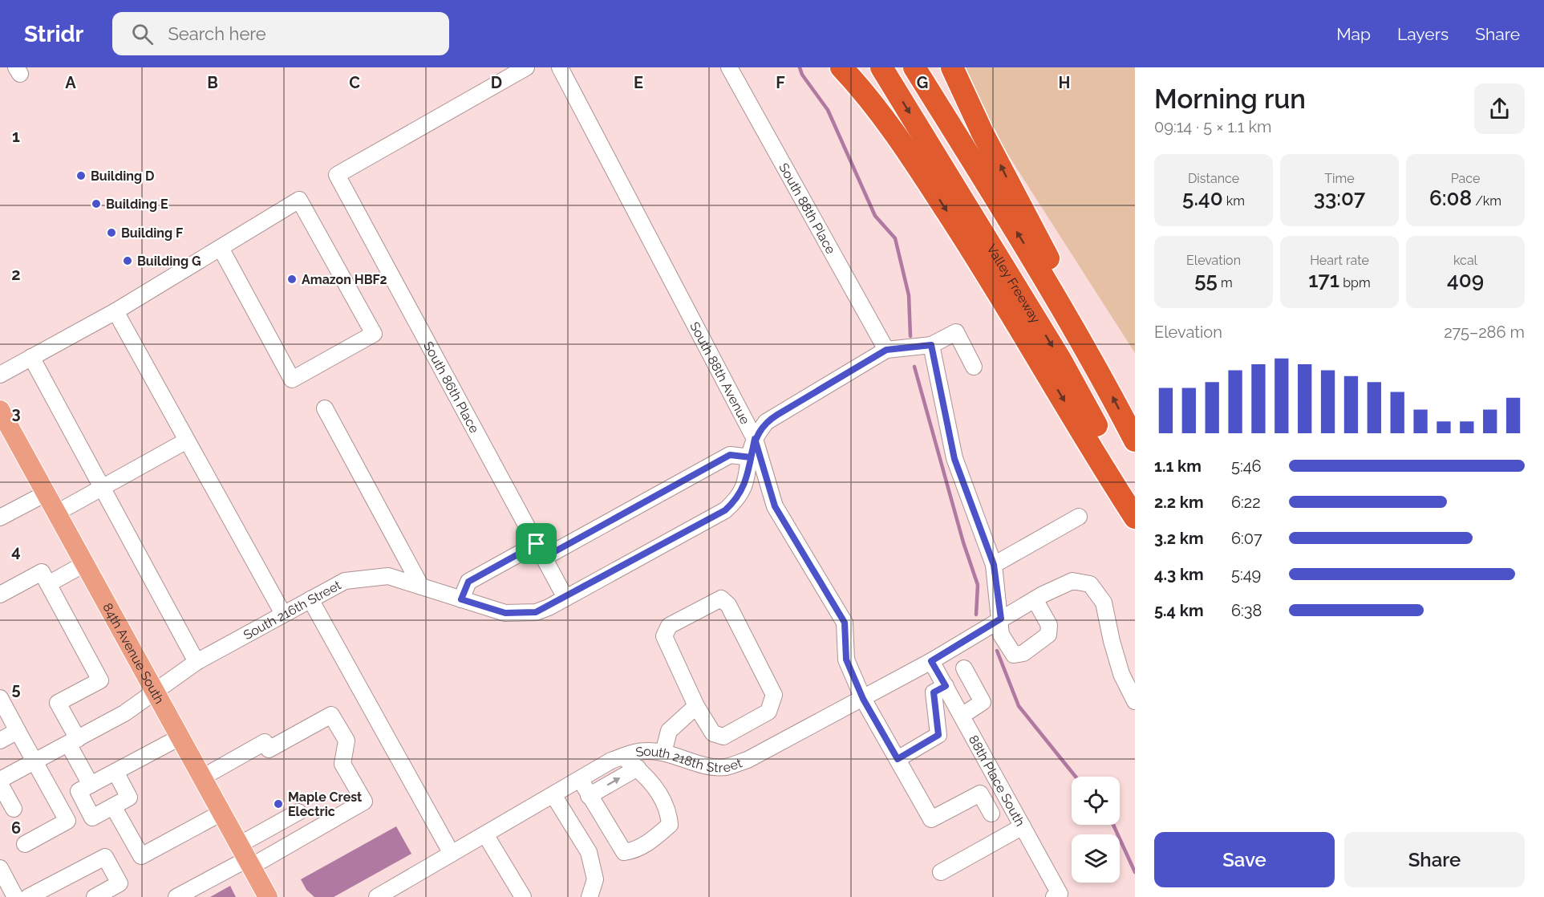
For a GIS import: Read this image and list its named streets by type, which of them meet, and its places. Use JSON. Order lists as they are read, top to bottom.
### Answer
{
  "streets": {
    "highway": ["Valley Freeway"],
    "main road": ["84th Avenue South"],
    "street": [
      "South 88th Place",
      "South 88th Avenue",
      "South 86th Place",
      "South 216th Street",
      "South 218th Street",
      "88th Place South"
    ]
  },
  "crossings": [
    ["South 88th Place", "South 216th Street"],
    ["South 88th Avenue", "South 216th Street"],
    ["South 88th Avenue", "South 218th Street"],
    ["South 86th Place", "South 216th Street"],
    ["South 216th Street", "84th Avenue South"],
    ["South 218th Street", "88th Place South"]
  ],
  "places": [
    "Building D",
    "Building E",
    "Building F",
    "Building G",
    "Amazon HBF2",
    "Maple Crest Electric"
  ],
  "page": {
    "header": "Stridr",
    "search": "Search here",
    "nav": ["Map", "Layers", "Share"],
    "heading": ["Morning run", "09:14 · 5 × 1.1 km"],
    "stats": [
      ["Distance", "5.40 km"],
      ["Time", "33:07"],
      ["Pace", "6:08 /km"],
      ["Elevation", "55 m"],
      ["Heart rate", "171 bpm"],
      ["kcal", "409"]
    ],
    "chart": ["Elevation", "275–286 m"],
    "list": [
      {
        "name": "1.1 km",
        "note": "5:46"
      },
      {
        "name": "2.2 km",
        "note": "6:22"
      },
      {
        "name": "3.2 km",
        "note": "6:07"
      },
      {
        "name": "4.3 km",
        "note": "5:49"
      },
      {
        "name": "5.4 km",
        "note": "6:38"
      }
    ],
    "buttons": ["Save", "Share"]
  },
  "grid": {
    "columns": [
      "A",
      "B",
      "C",
      "D",
      "E",
      "F",
      "G",
      "H"
    ],
    "rows": [
      "1",
      "2",
      "3",
      "4",
      "5",
      "6"
    ]
  }
}
